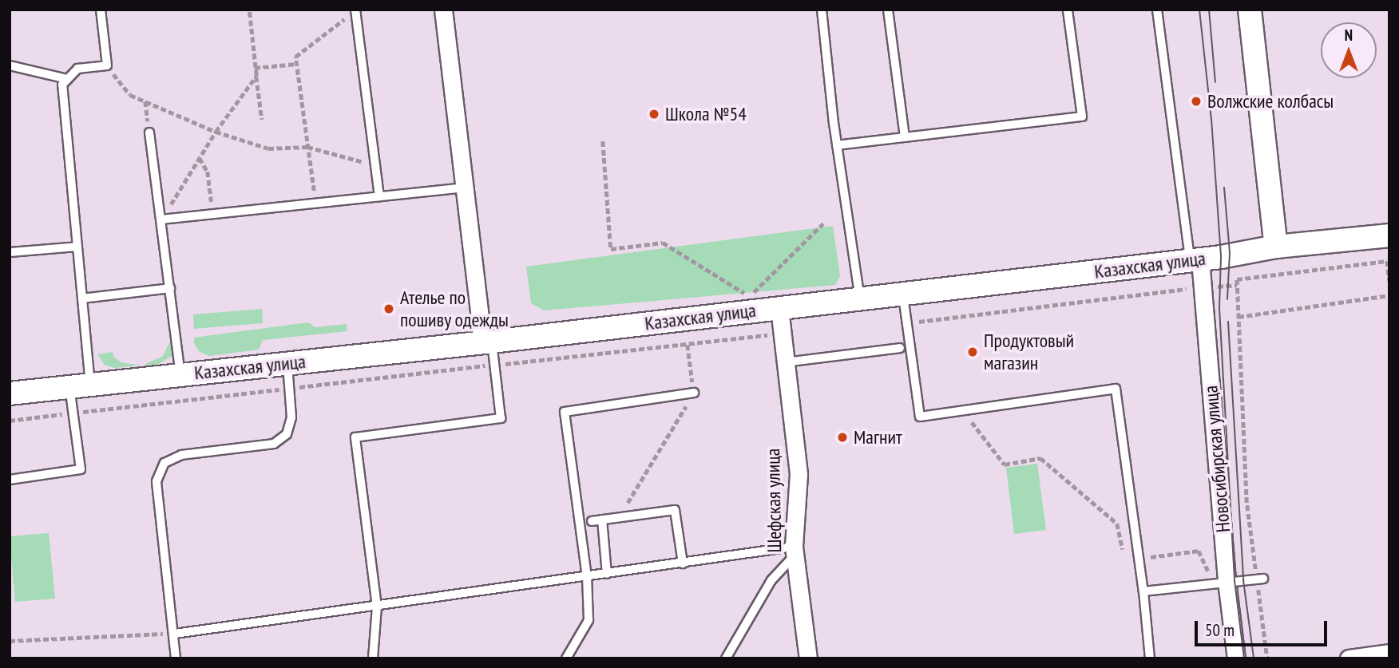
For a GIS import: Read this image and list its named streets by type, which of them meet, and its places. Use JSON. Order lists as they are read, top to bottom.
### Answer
{
  "streets": {
    "main road": ["Казахская улица"],
    "street": ["Новосибирская улица", "Шефская улица"]
  },
  "crossings": [
    ["Казахская улица", "Новосибирская улица"],
    ["Казахская улица", "Шефская улица"]
  ],
  "places": [
    "Волжские колбасы",
    "Школа №54",
    "Ателье по пошиву одежды",
    "Продуктовый магазин",
    "Магнит"
  ],
  "scale_bar": "50 m",
  "north": "top"
}
